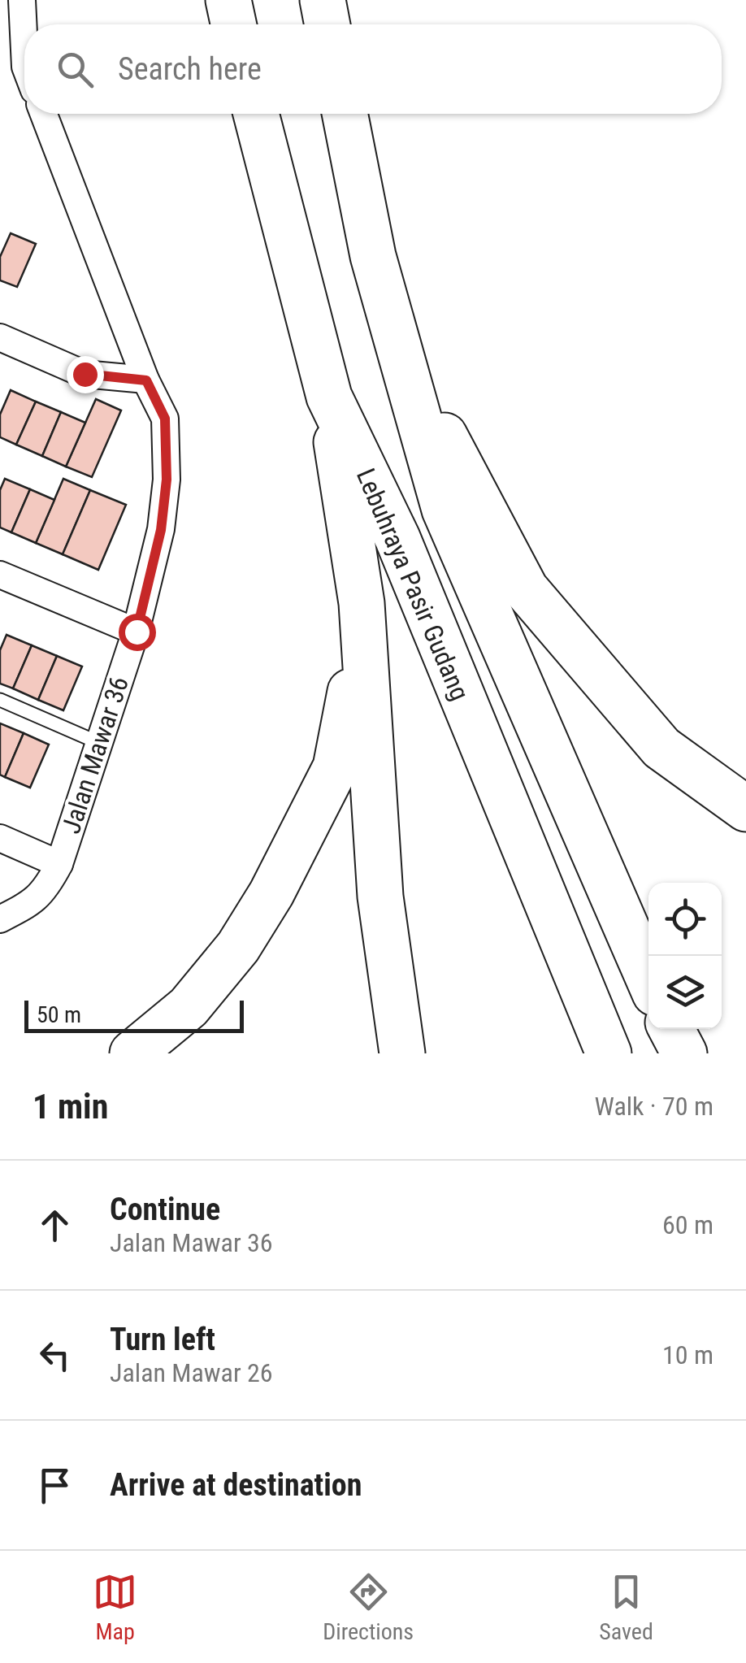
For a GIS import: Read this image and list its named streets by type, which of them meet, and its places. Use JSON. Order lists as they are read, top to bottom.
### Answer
{
  "streets": {
    "highway": ["Lebuhraya Pasir Gudang"],
    "street": ["Jalan Mawar 36"]
  },
  "scale_bar": "50 m",
  "page": {
    "search": "Search here",
    "scale": "50 m",
    "heading": ["1 min", "Walk · 70 m"],
    "list": [
      ["Continue", "Jalan Mawar 36", "60 m"],
      ["Turn left", "Jalan Mawar 26", "10 m"],
      "Arrive at destination"
    ],
    "nav": ["Map", "Directions", "Saved"]
  }
}
